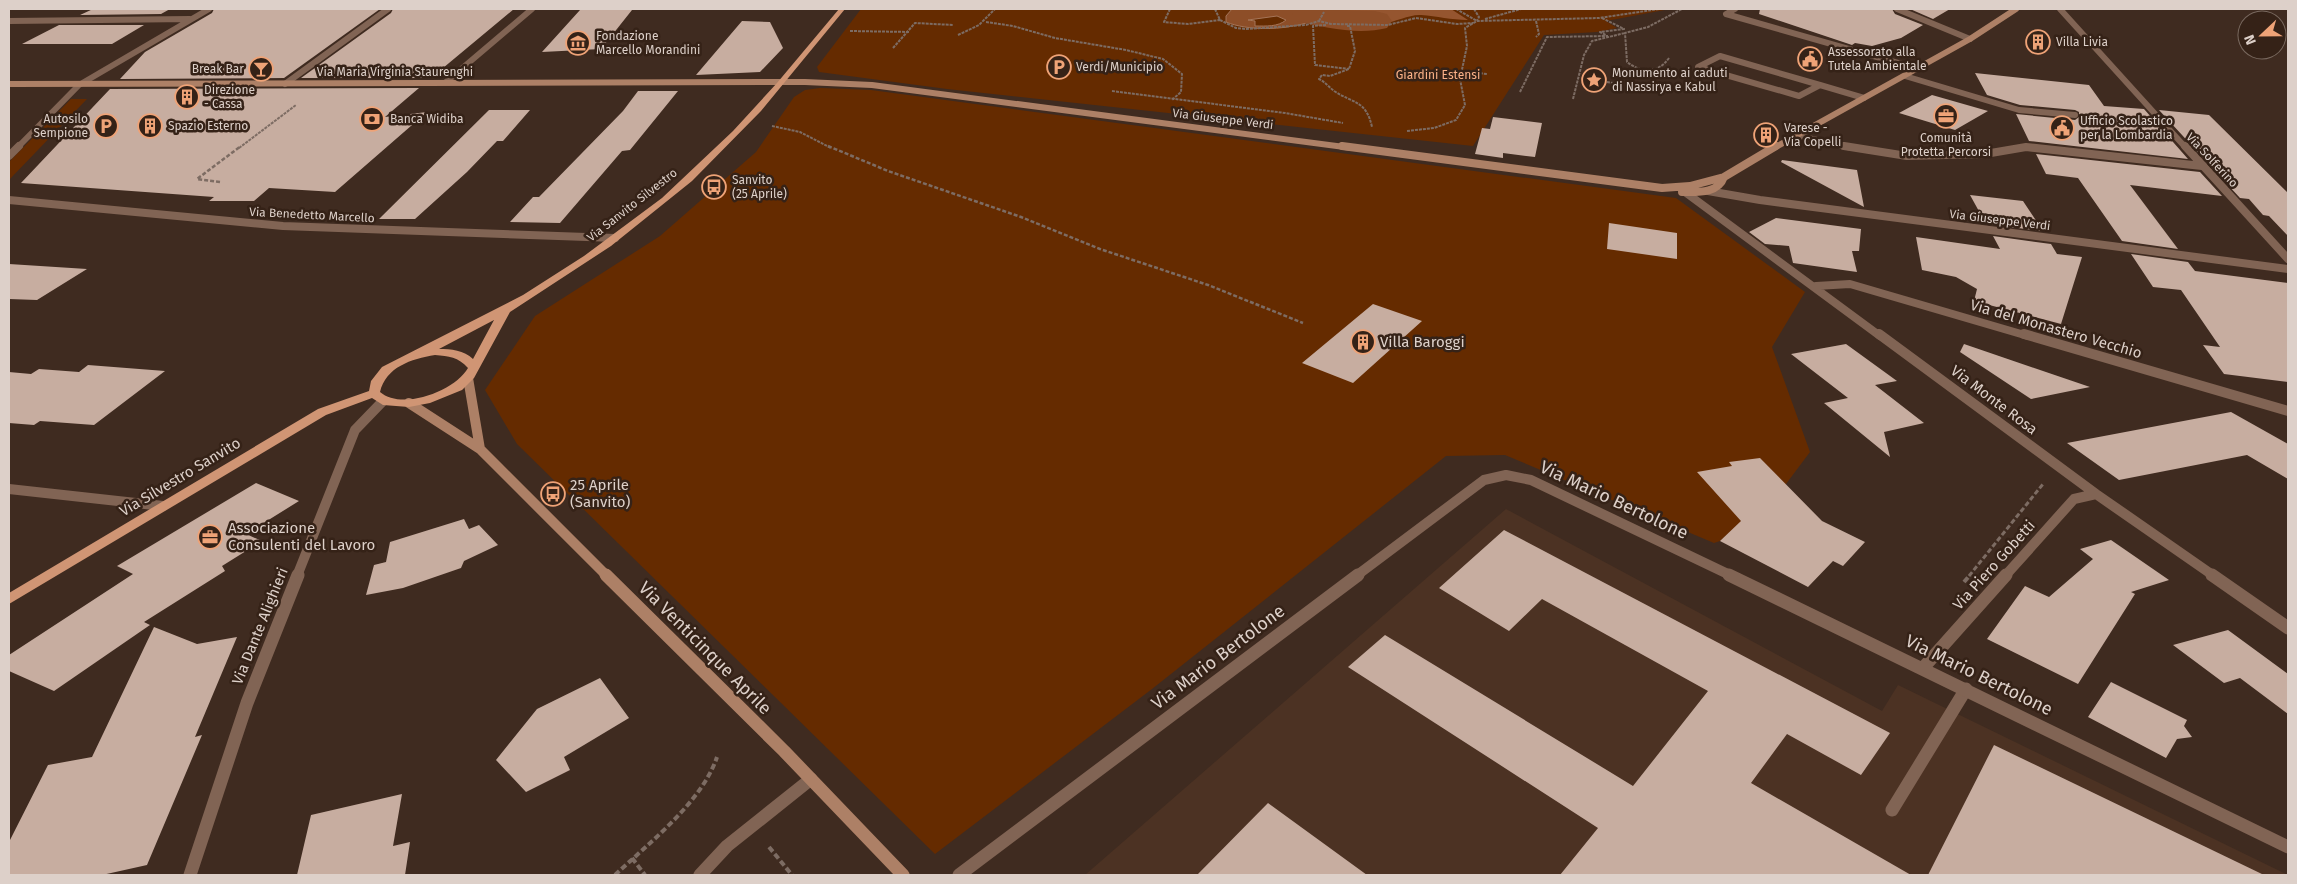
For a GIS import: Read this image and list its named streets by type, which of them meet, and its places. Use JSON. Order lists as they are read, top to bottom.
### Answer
{
  "streets": {
    "main road": [
      "Via Maria Virginia Staurenghi",
      "Via Giuseppe Verdi",
      "Via Sanvito Silvestro",
      "Via Silvestro Sanvito",
      "Via Venticinque Aprile"
    ],
    "street": [
      "Via Solferino",
      "Via Benedetto Marcello",
      "Via del Monastero Vecchio",
      "Via Monte Rosa",
      "Via Mario Bertolone",
      "Via Piero Gobetti",
      "Via Dante Alighieri"
    ]
  },
  "crossings": [
    ["Via Maria Virginia Staurenghi", "Via Giuseppe Verdi"],
    ["Via Maria Virginia Staurenghi", "Via Sanvito Silvestro"],
    ["Via Giuseppe Verdi", "Via Sanvito Silvestro"],
    ["Via Sanvito Silvestro", "Via Benedetto Marcello"],
    ["Via del Monastero Vecchio", "Via Monte Rosa"],
    ["Via Monte Rosa", "Via Piero Gobetti"],
    ["Via Silvestro Sanvito", "Via Dante Alighieri"],
    ["Via Mario Bertolone", "Via Piero Gobetti"]
  ],
  "parks": ["Giardini Estensi"],
  "places": {
    "building": [
      "Villa Livia",
      "Direzione - Cassa",
      "Spazio Esterno",
      "Varese - Via Copelli",
      "Villa Baroggi"
    ],
    "museum": ["Fondazione Marcello Morandini"],
    "public building": ["Assessorato alla Tutela Ambientale", "Ufficio Scolastico per la Lombardia"],
    "parking": ["Verdi/Municipio", "Autosilo Sempione"],
    "bar": ["Break Bar"],
    "place": ["Monumento ai caduti di Nassirya e Kabul"],
    "office": ["Comunità Protetta Percorsi", "Associazione Consulenti del Lavoro"],
    "bank": ["Banca Widiba"],
    "bus stop": ["Sanvito (25 Aprile)", "25 Aprile (Sanvito)"]
  },
  "north": "left"
}
